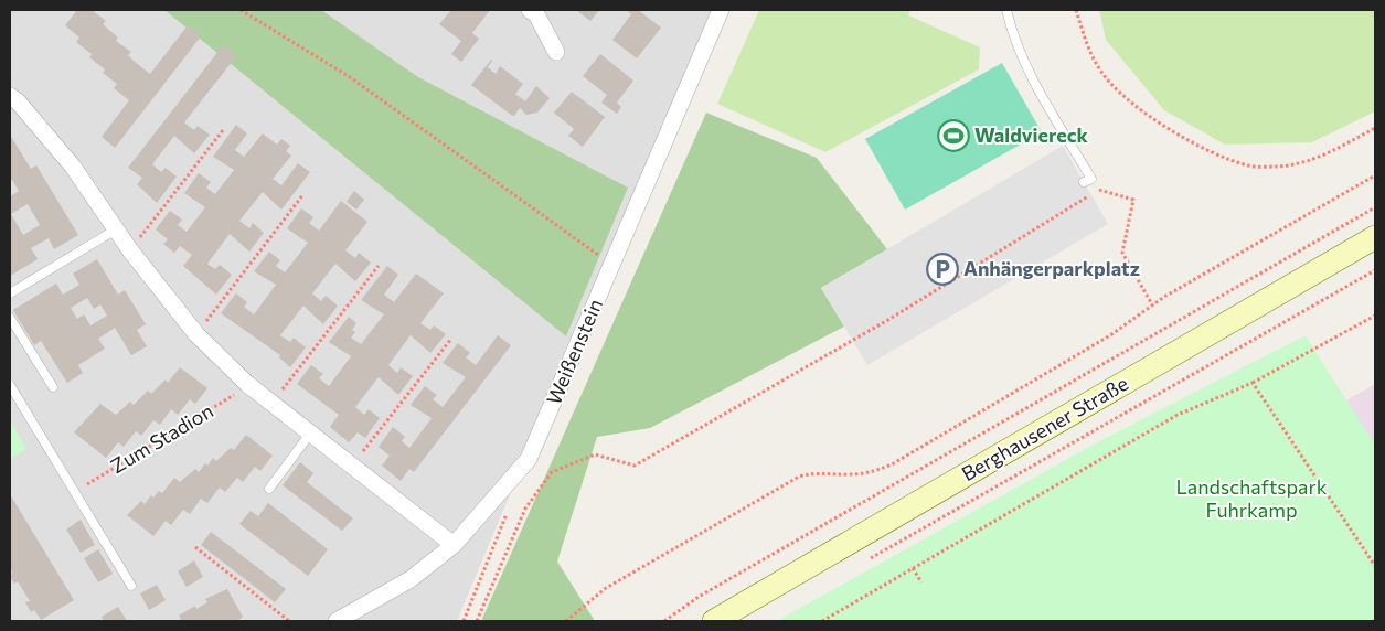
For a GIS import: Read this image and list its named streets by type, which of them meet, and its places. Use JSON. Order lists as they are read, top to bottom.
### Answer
{
  "streets": {
    "main road": ["Berghausener Straße"],
    "street": ["Weißenstein"],
    "path": ["Zum Stadion"]
  },
  "parks": ["Landschaftspark Fuhrkamp"],
  "places": {
    "sports": ["Waldviereck"],
    "parking": ["Anhängerparkplatz"]
  }
}
